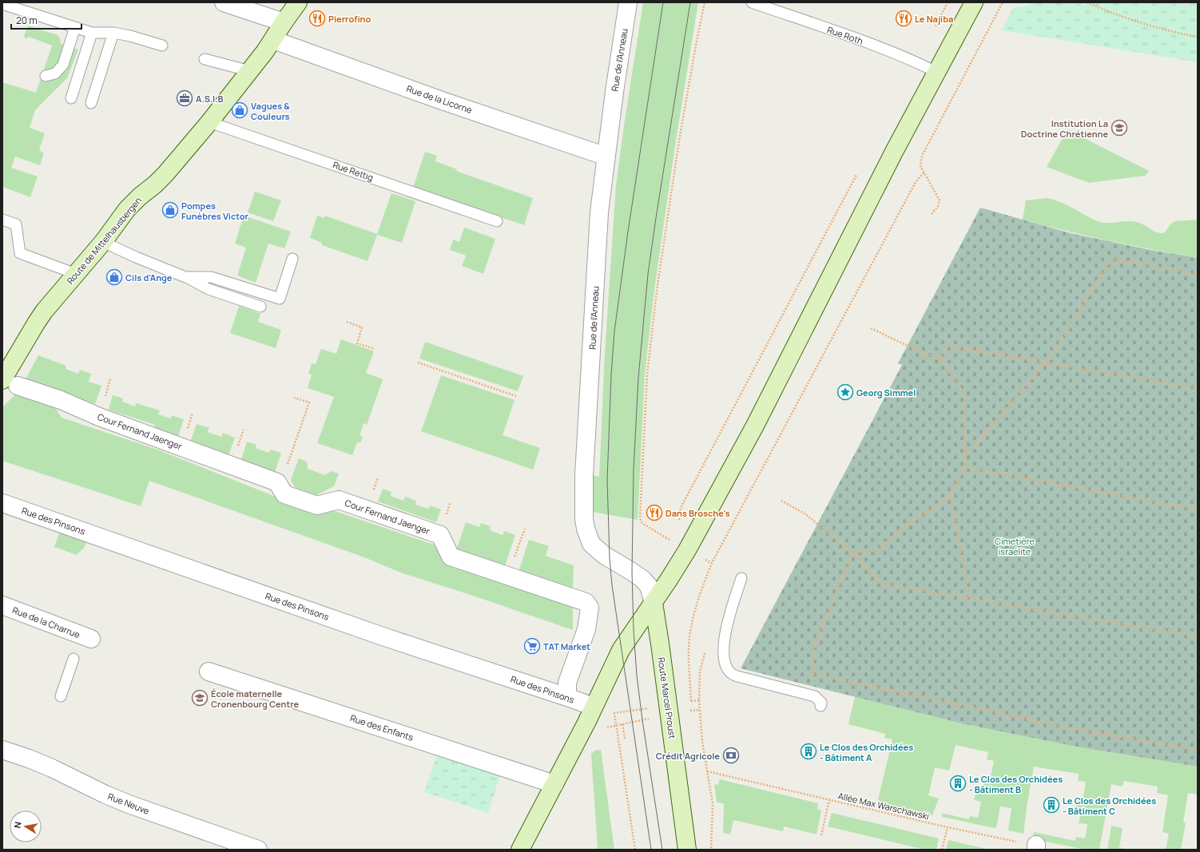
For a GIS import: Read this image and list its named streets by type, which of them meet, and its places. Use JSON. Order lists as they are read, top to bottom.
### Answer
{
  "streets": {
    "main road": ["Route de Mittelhausbergen", "Route Marcel Proust"],
    "street": [
      "Rue de l'Anneau",
      "Rue de la Licorne",
      "Cour Fernand Jaenger",
      "Rue des Pinsons",
      "Rue de la Charrue",
      "Rue des Enfants",
      "Rue Neuve"
    ],
    "lane": ["Rue Roth", "Rue Rettig"],
    "path": ["Allée Max Warschawski"]
  },
  "crossings": [
    ["Rue de l'Anneau", "Rue de la Licorne"],
    ["Rue de l'Anneau", "Route Marcel Proust"],
    ["Rue de la Licorne", "Route de Mittelhausbergen"],
    ["Rue Rettig", "Route de Mittelhausbergen"],
    ["Route de Mittelhausbergen", "Cour Fernand Jaenger"],
    ["Cour Fernand Jaenger", "Rue des Pinsons"]
  ],
  "parks": ["Cimetière israélite"],
  "places": {
    "restaurant": ["Pierrofino", "Le Najiba", "Dans Brosche's"],
    "office": ["A.S.I.B"],
    "shop": ["Vagues & Couleurs", "Pompes Funèbres Victor", "Cils d'Ange"],
    "school or university": ["Institution La Doctrine Chrétienne", "École maternelle Cronenbourg Centre"],
    "place": ["Georg Simmel"],
    "supermarket": ["TAT Market"],
    "building": ["Le Clos des Orchidées - Bâtiment A", "Le Clos des Orchidées - Bâtiment B", "Le Clos des Orchidées - Bâtiment C"],
    "bank": ["Crédit Agricole"]
  },
  "scale_bar": "20 m",
  "north": "left"
}
